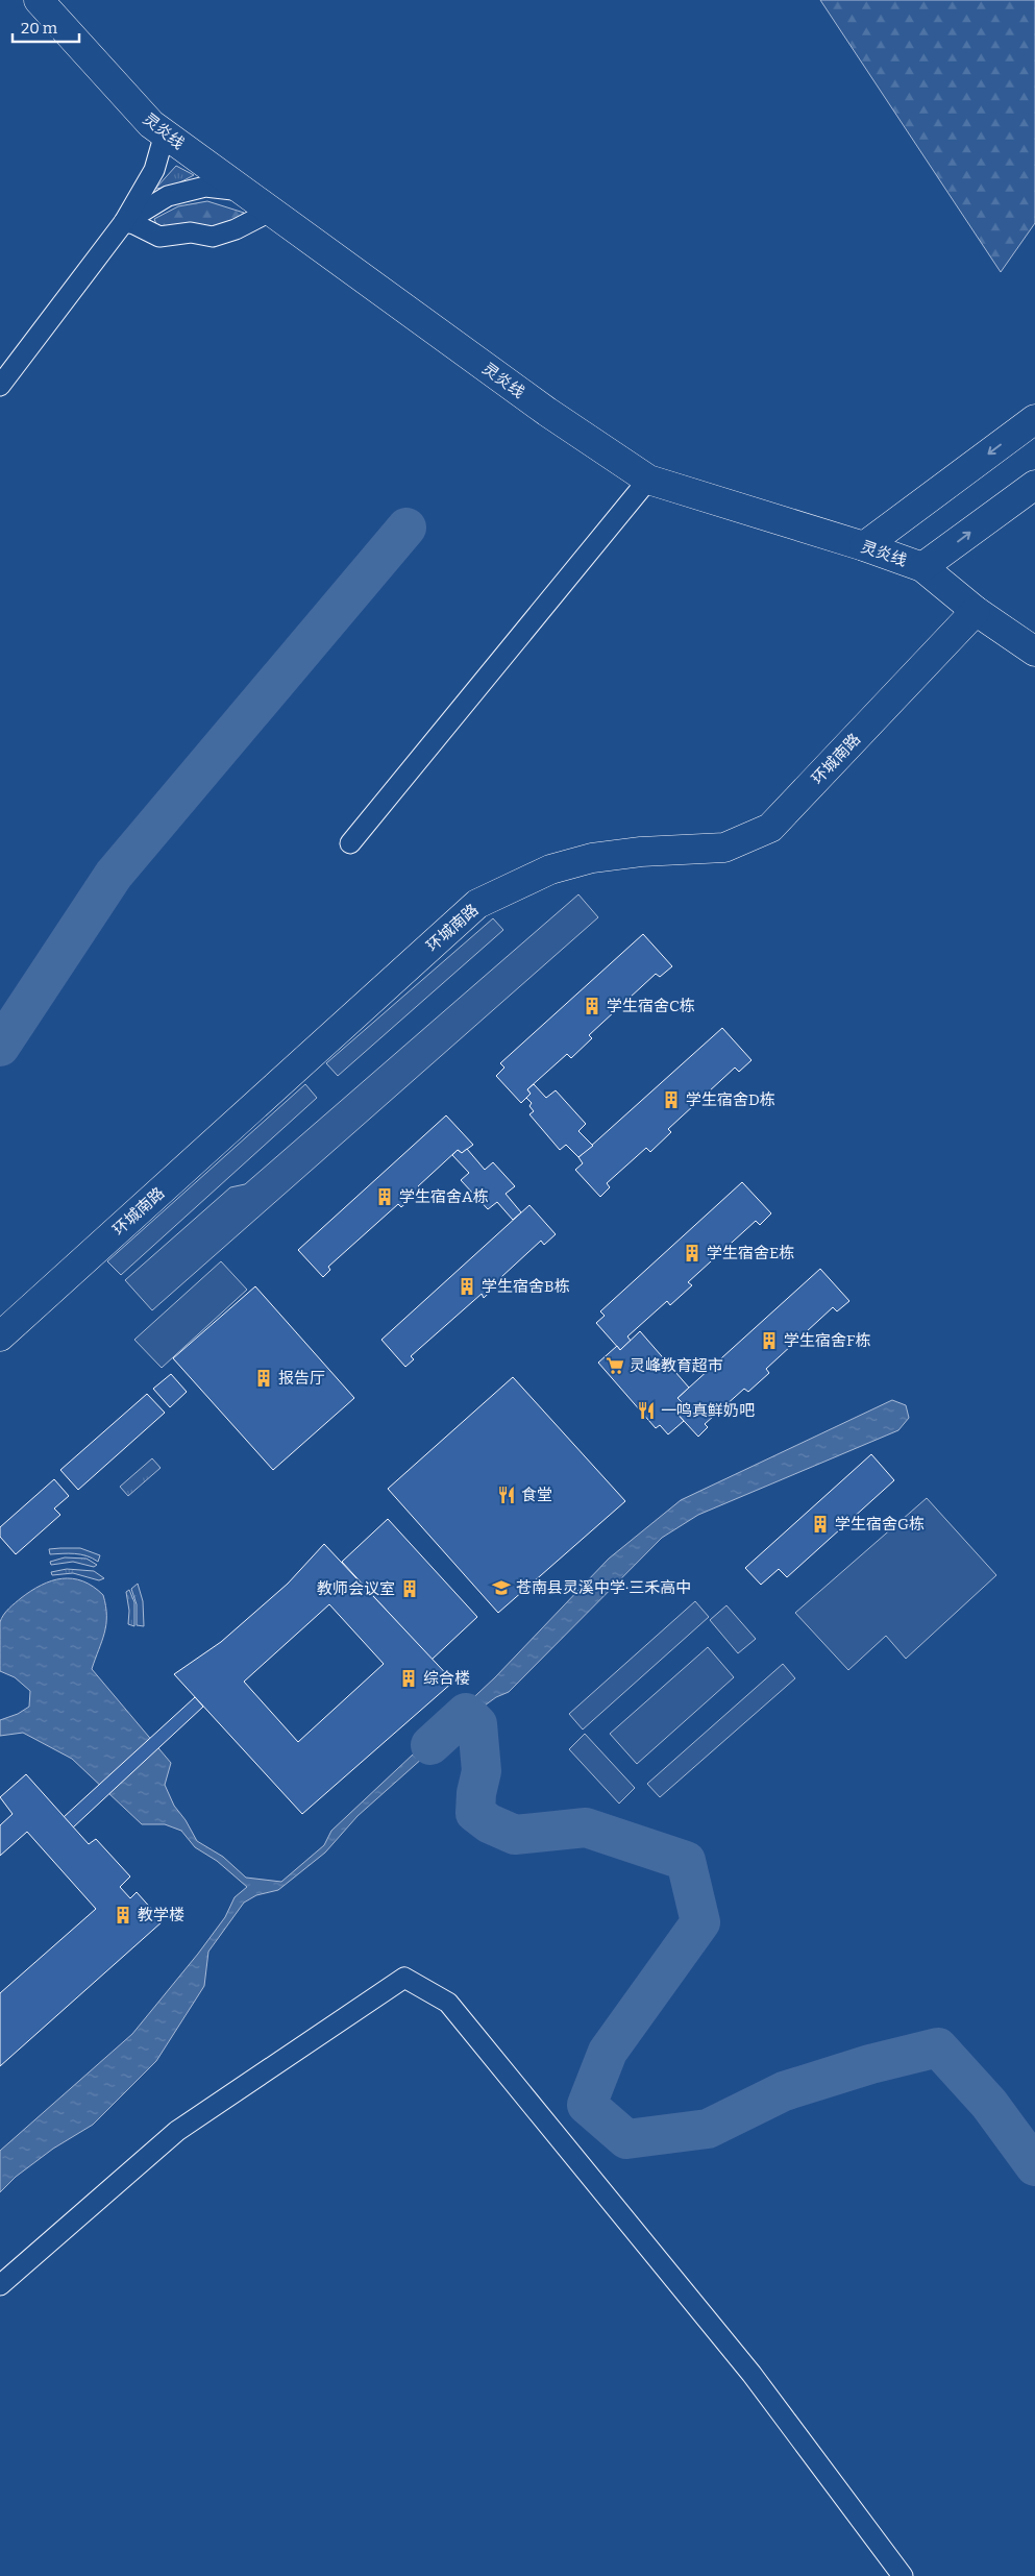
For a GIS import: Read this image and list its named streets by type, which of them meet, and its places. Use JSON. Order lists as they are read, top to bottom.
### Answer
{
  "streets": {
    "main road": ["灵炎线", "环城南路"]
  },
  "crossings": [
    ["灵炎线", "环城南路"]
  ],
  "places": {
    "building": [
      "学生宿舍C栋",
      "学生宿舍D栋",
      "学生宿舍A栋",
      "学生宿舍E栋",
      "学生宿舍B栋",
      "学生宿舍F栋",
      "报告厅",
      "学生宿舍G栋",
      "教师会议室",
      "综合楼",
      "教学楼"
    ],
    "supermarket": ["灵峰教育超市"],
    "restaurant": ["一鸣真鲜奶吧", "食堂"],
    "school or university": ["苍南县灵溪中学·三禾高中"]
  },
  "scale_bar": "20 m"
}
